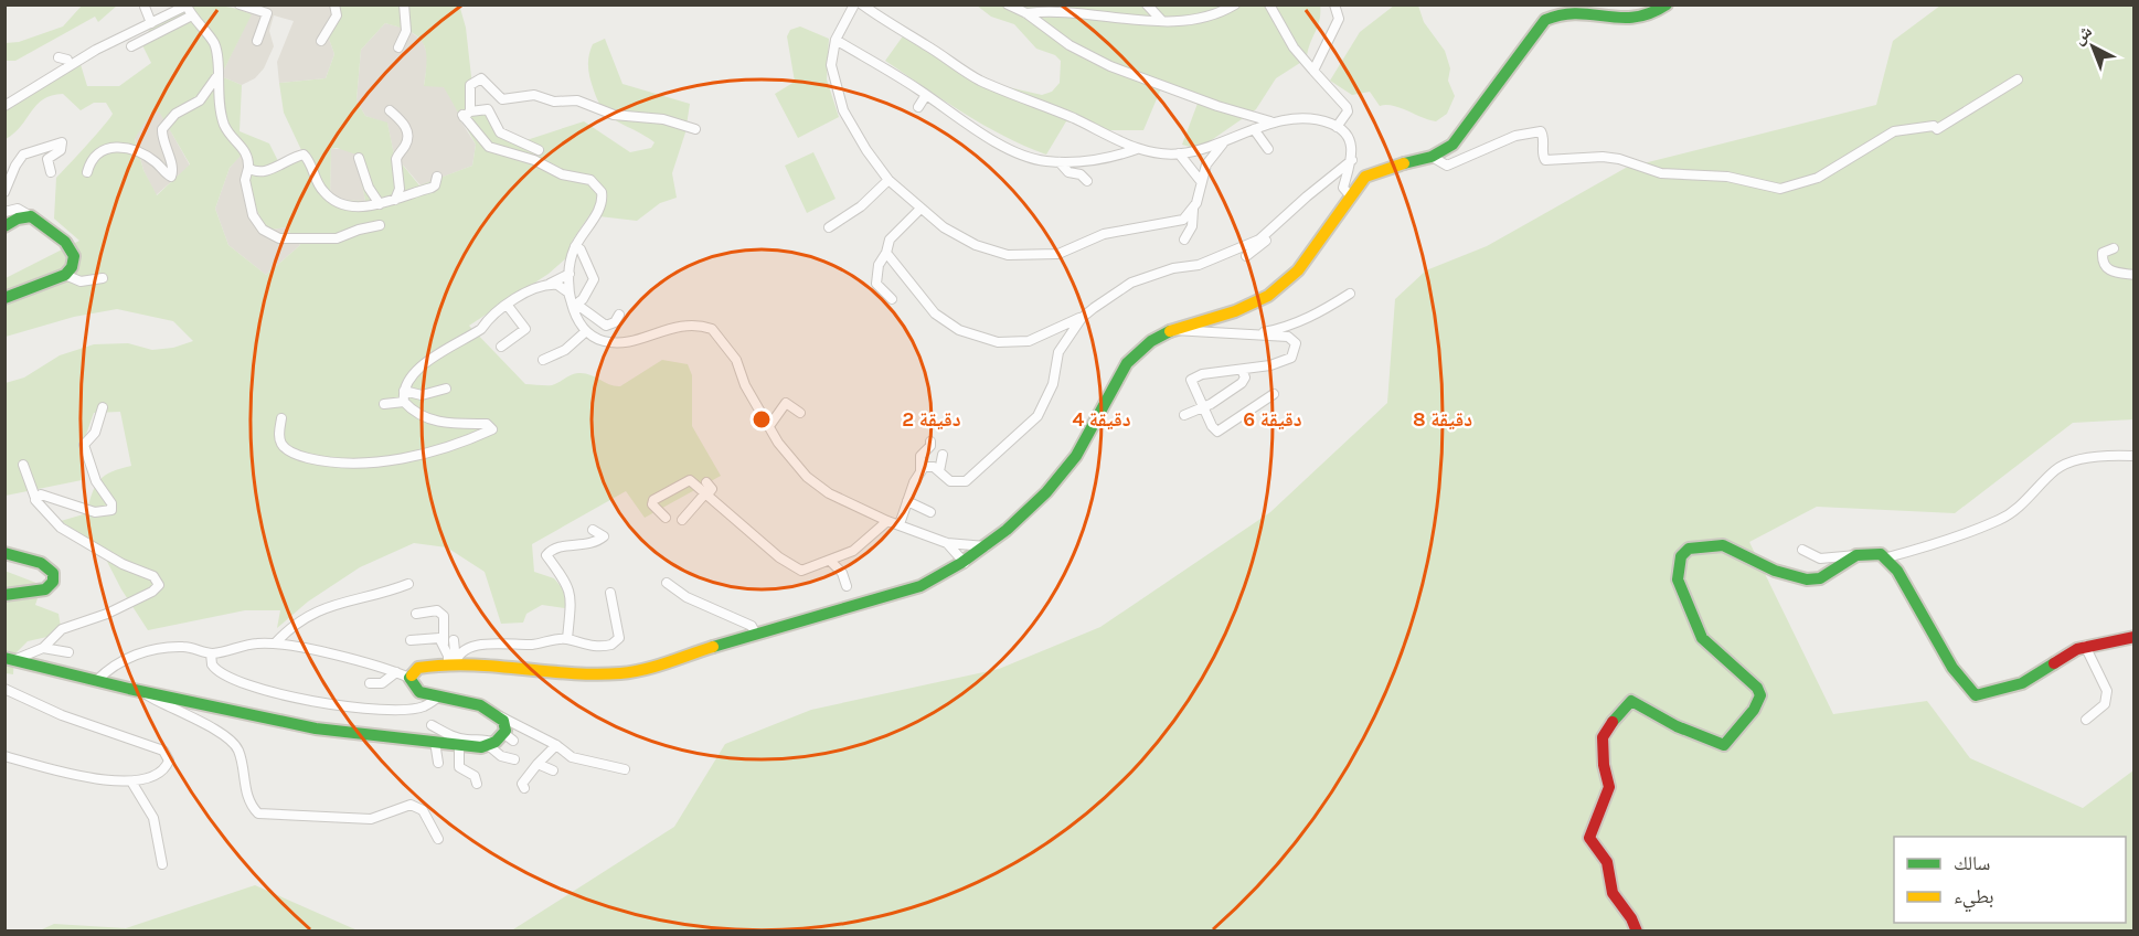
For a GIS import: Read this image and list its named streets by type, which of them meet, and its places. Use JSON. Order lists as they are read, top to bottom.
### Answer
{
  "legend": ["سالك", "بطيء"],
  "north": "top left",
  "rings": [
    "2 دقيقة",
    "4 دقيقة",
    "6 دقيقة",
    "8 دقيقة"
  ]
}
